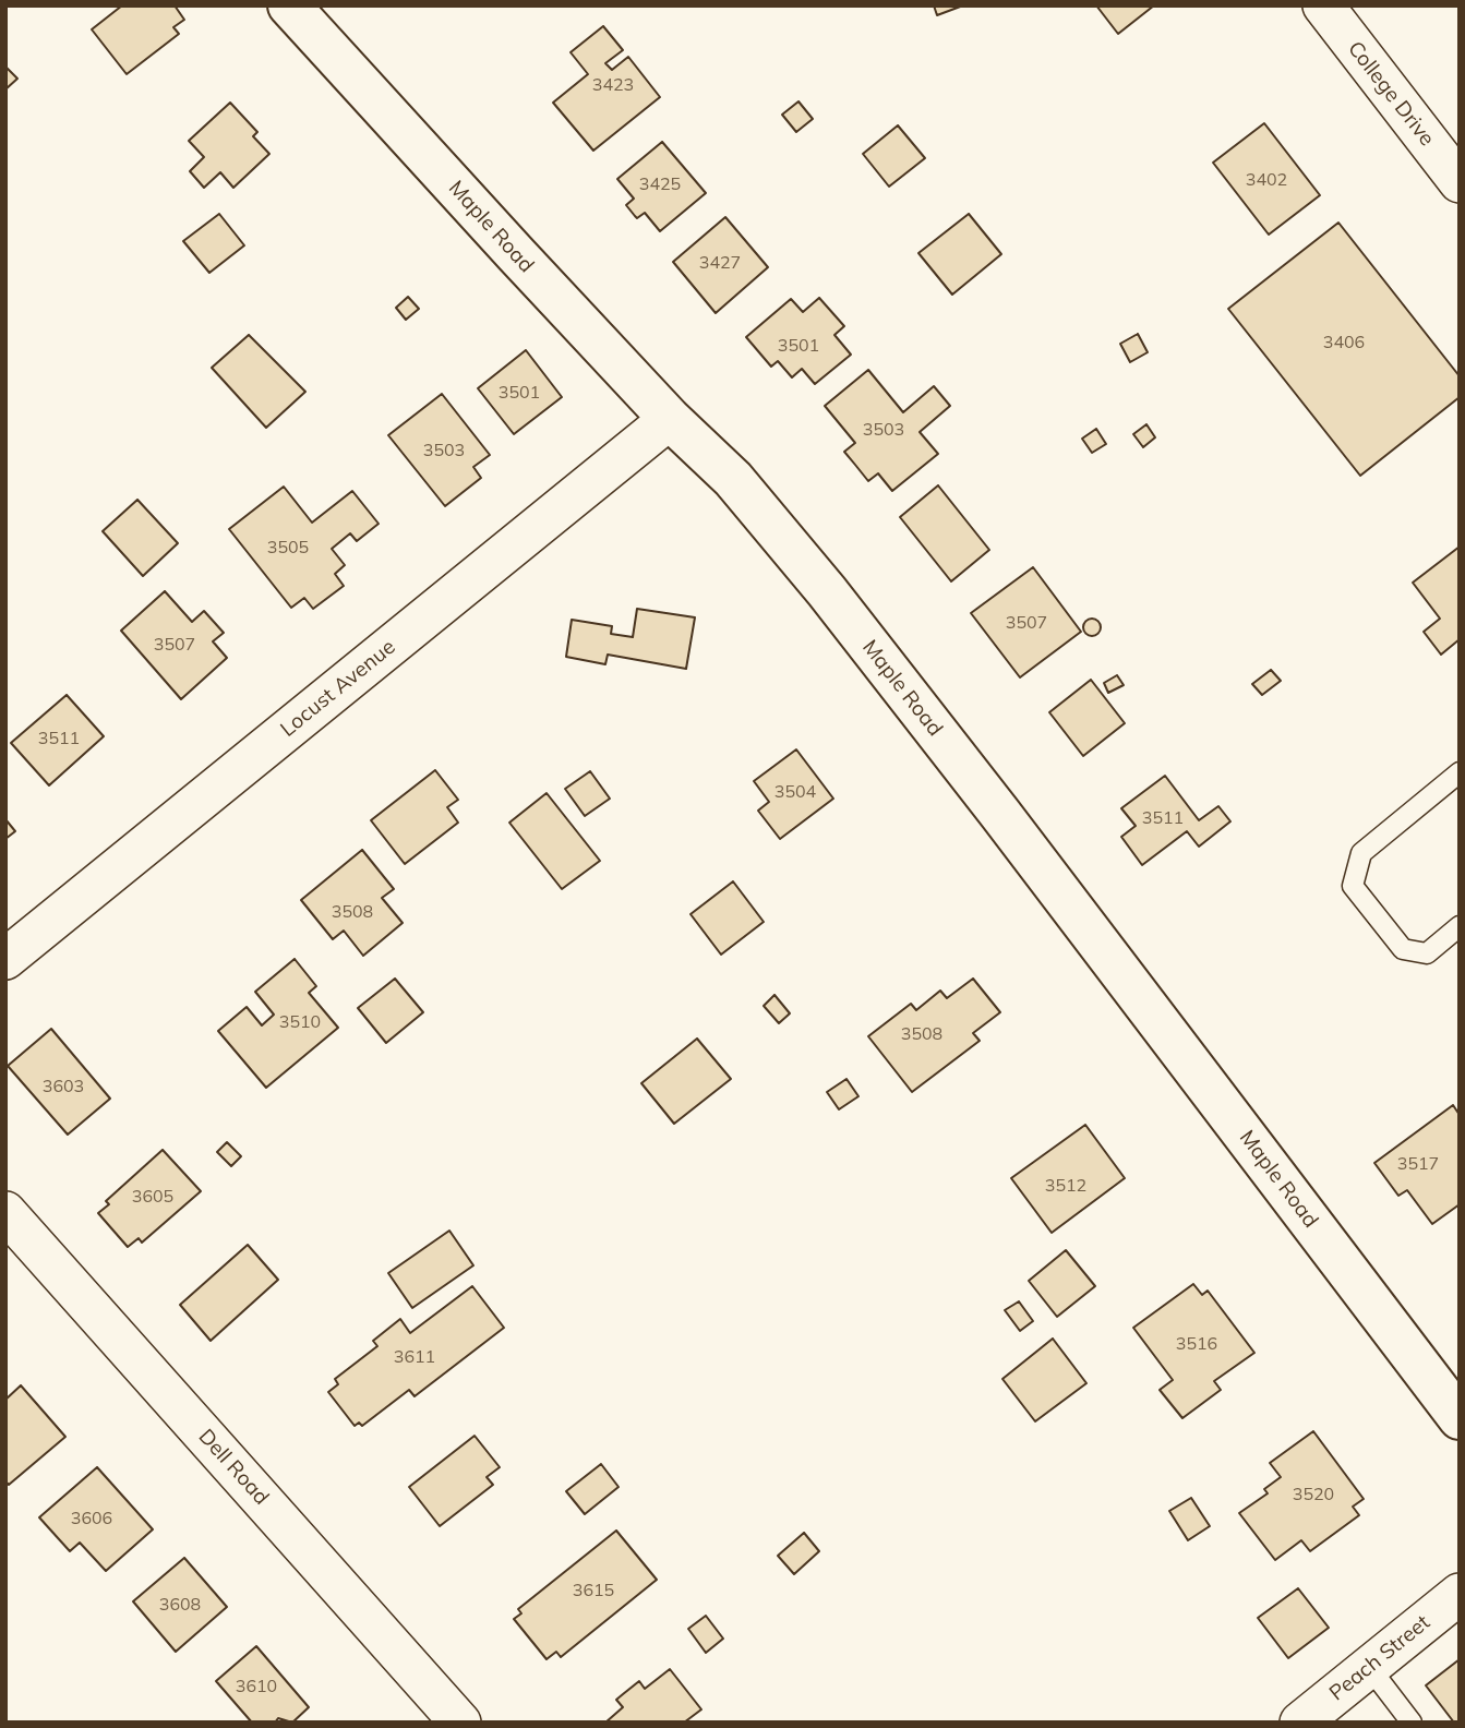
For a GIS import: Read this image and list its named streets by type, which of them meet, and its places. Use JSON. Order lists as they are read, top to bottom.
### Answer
{
  "streets": {
    "street": [
      "College Drive",
      "Maple Road",
      "Locust Avenue",
      "Dell Road",
      "Peach Street"
    ]
  },
  "crossings": [
    ["Maple Road", "Locust Avenue"]
  ],
  "house_numbers": [
    "3423",
    "3402",
    "3425",
    "3427",
    "3406",
    "3501",
    "3501",
    "3503",
    "3503",
    "3505",
    "3507",
    "3507",
    "3511",
    "3504",
    "3511",
    "3508",
    "3510",
    "3508",
    "3603",
    "3517",
    "3512",
    "3605",
    "3516",
    "3611",
    "3520",
    "3606",
    "3615",
    "3608",
    "3610"
  ]
}
